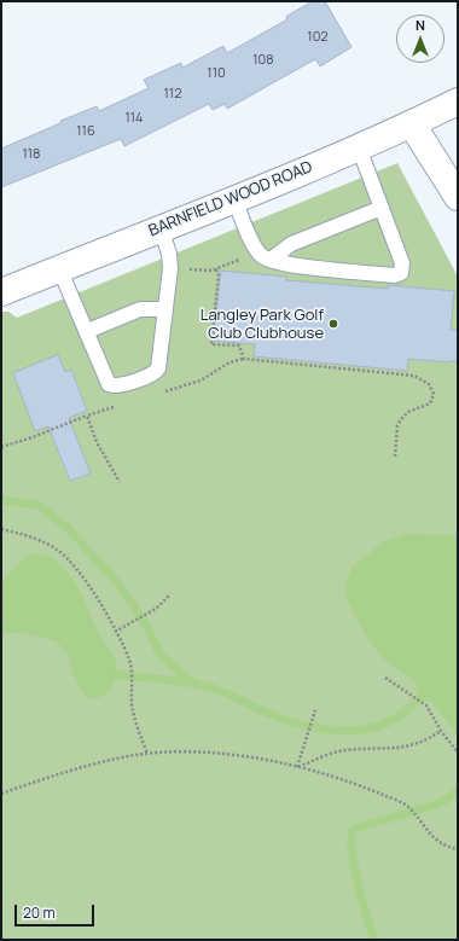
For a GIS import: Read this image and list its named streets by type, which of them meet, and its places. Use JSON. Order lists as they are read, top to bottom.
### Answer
{
  "streets": {
    "street": ["BARNFIELD WOOD ROAD"]
  },
  "places": ["Langley Park Golf Club Clubhouse"],
  "house_numbers": [
    "102",
    "108",
    "110",
    "112",
    "114",
    "116",
    "118"
  ],
  "scale_bar": "20 m",
  "north": "top"
}
